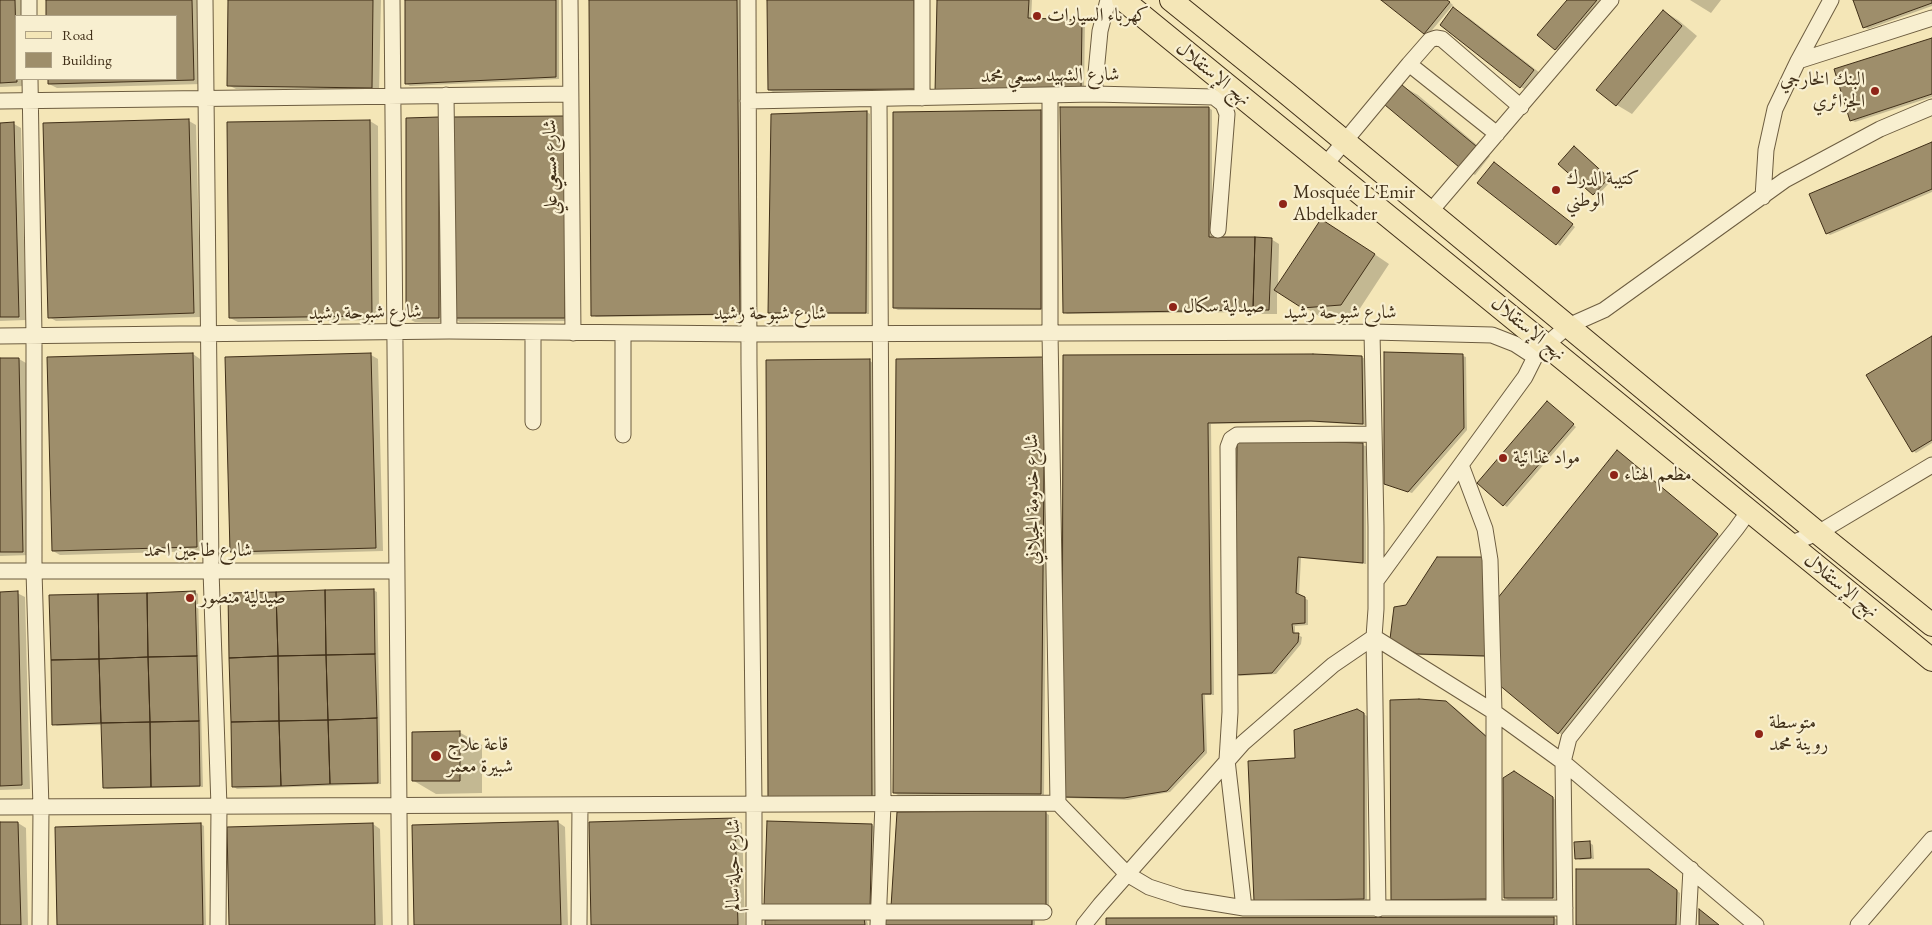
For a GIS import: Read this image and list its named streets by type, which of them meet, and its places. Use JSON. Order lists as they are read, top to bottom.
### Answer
{
  "streets": {
    "main road": ["نهج الإستقلال"],
    "street": [
      "شارع الشهيد مسعي محمد",
      "شارع مسعي علي",
      "شارع شبوحة رشيد",
      "شارع خدومة الجيلاني",
      "شارع طاجين احمد",
      "شارع حيلة سالم"
    ]
  },
  "crossings": [
    ["نهج الإستقلال", "شارع شبوحة رشيد"],
    ["شارع الشهيد مسعي محمد", "شارع خدومة الجيلاني"],
    ["شارع الشهيد مسعي محمد", "شارع حيلة سالم"],
    ["شارع مسعي علي", "شارع شبوحة رشيد"],
    ["شارع شبوحة رشيد", "شارع خدومة الجيلاني"],
    ["شارع شبوحة رشيد", "شارع حيلة سالم"]
  ],
  "places": [
    "كهرباء السيارات",
    "البنك الخارجي الجزائري",
    "كتيبة الدرك الوطني",
    "Mosquée L'Emir Abdelkader",
    "صيدلية سكال",
    "مواد غذائية",
    "مطعم الهناء",
    "صيدلية منصور",
    "متوسطة روينة محمد",
    "قاعة علاج شبيرة معمر"
  ],
  "legend": ["Road", "Building"]
}
